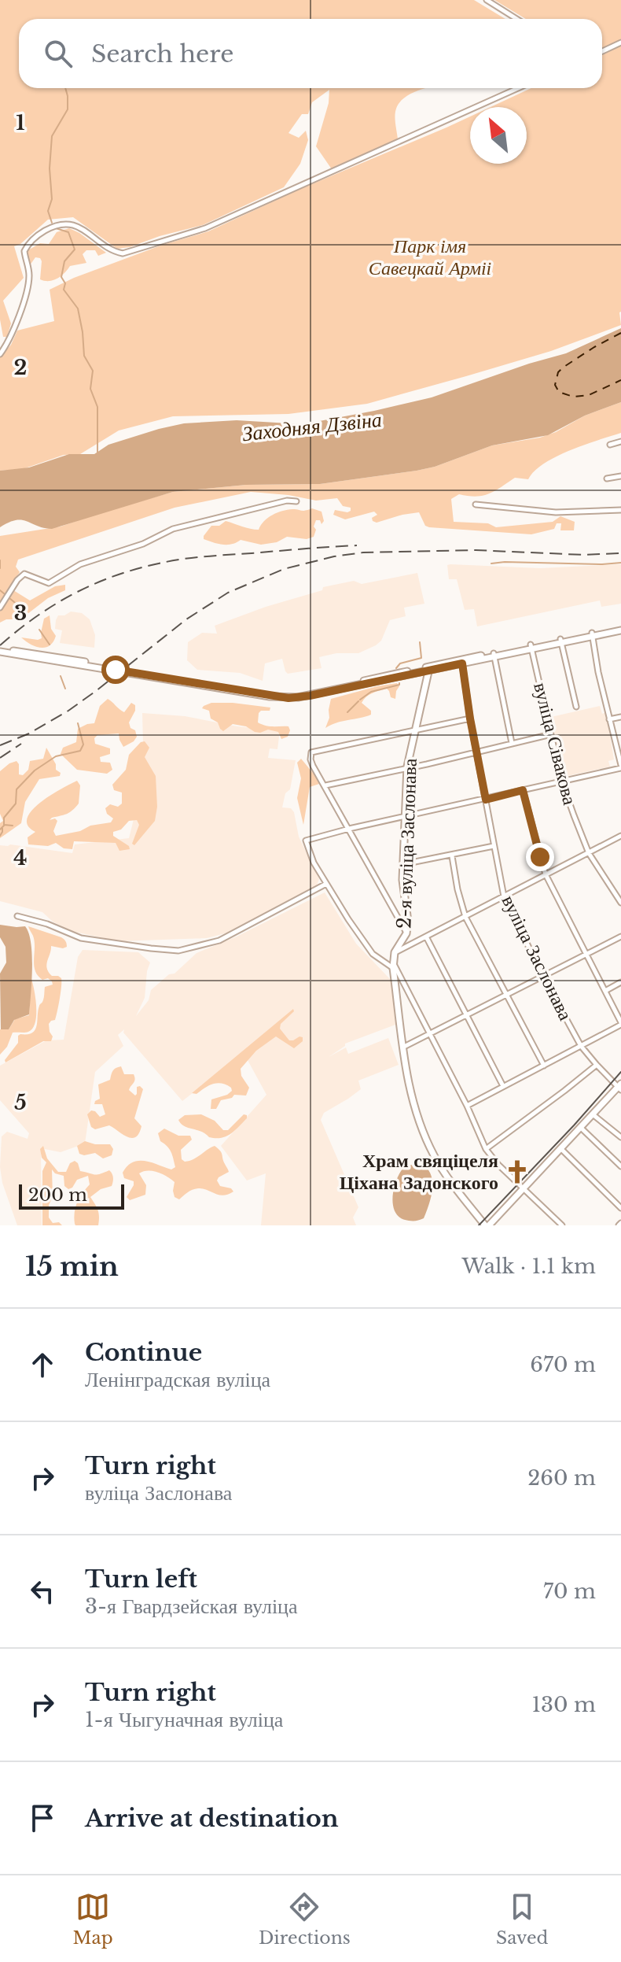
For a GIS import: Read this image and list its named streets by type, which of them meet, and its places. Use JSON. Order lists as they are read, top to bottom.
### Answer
{
  "streets": {
    "main road": ["2-я вуліца Заслонава"],
    "street": ["вуліца Сівакова", "вуліца Заслонава"]
  },
  "water": ["Заходняя Дзвіна"],
  "parks": ["Парк імя Савецкай Арміі"],
  "places": {
    "church": ["Храм свяціцеля Ціхана Задонского"]
  },
  "scale_bar": "200 m",
  "north": "top left",
  "page": {
    "search": "Search here",
    "scale": "200 m",
    "heading": ["15 min", "Walk · 1.1 km"],
    "list": [
      ["Continue", "Ленінградская вуліца", "670 m"],
      ["Turn right", "вуліца Заслонава", "260 m"],
      ["Turn left", "3-я Гвардзейская вуліца", "70 m"],
      ["Turn right", "1-я Чыгуначная вуліца", "130 m"],
      "Arrive at destination"
    ],
    "nav": ["Map", "Directions", "Saved"]
  },
  "grid": {
    "rows": [
      "1",
      "2",
      "3",
      "4",
      "5"
    ]
  }
}
